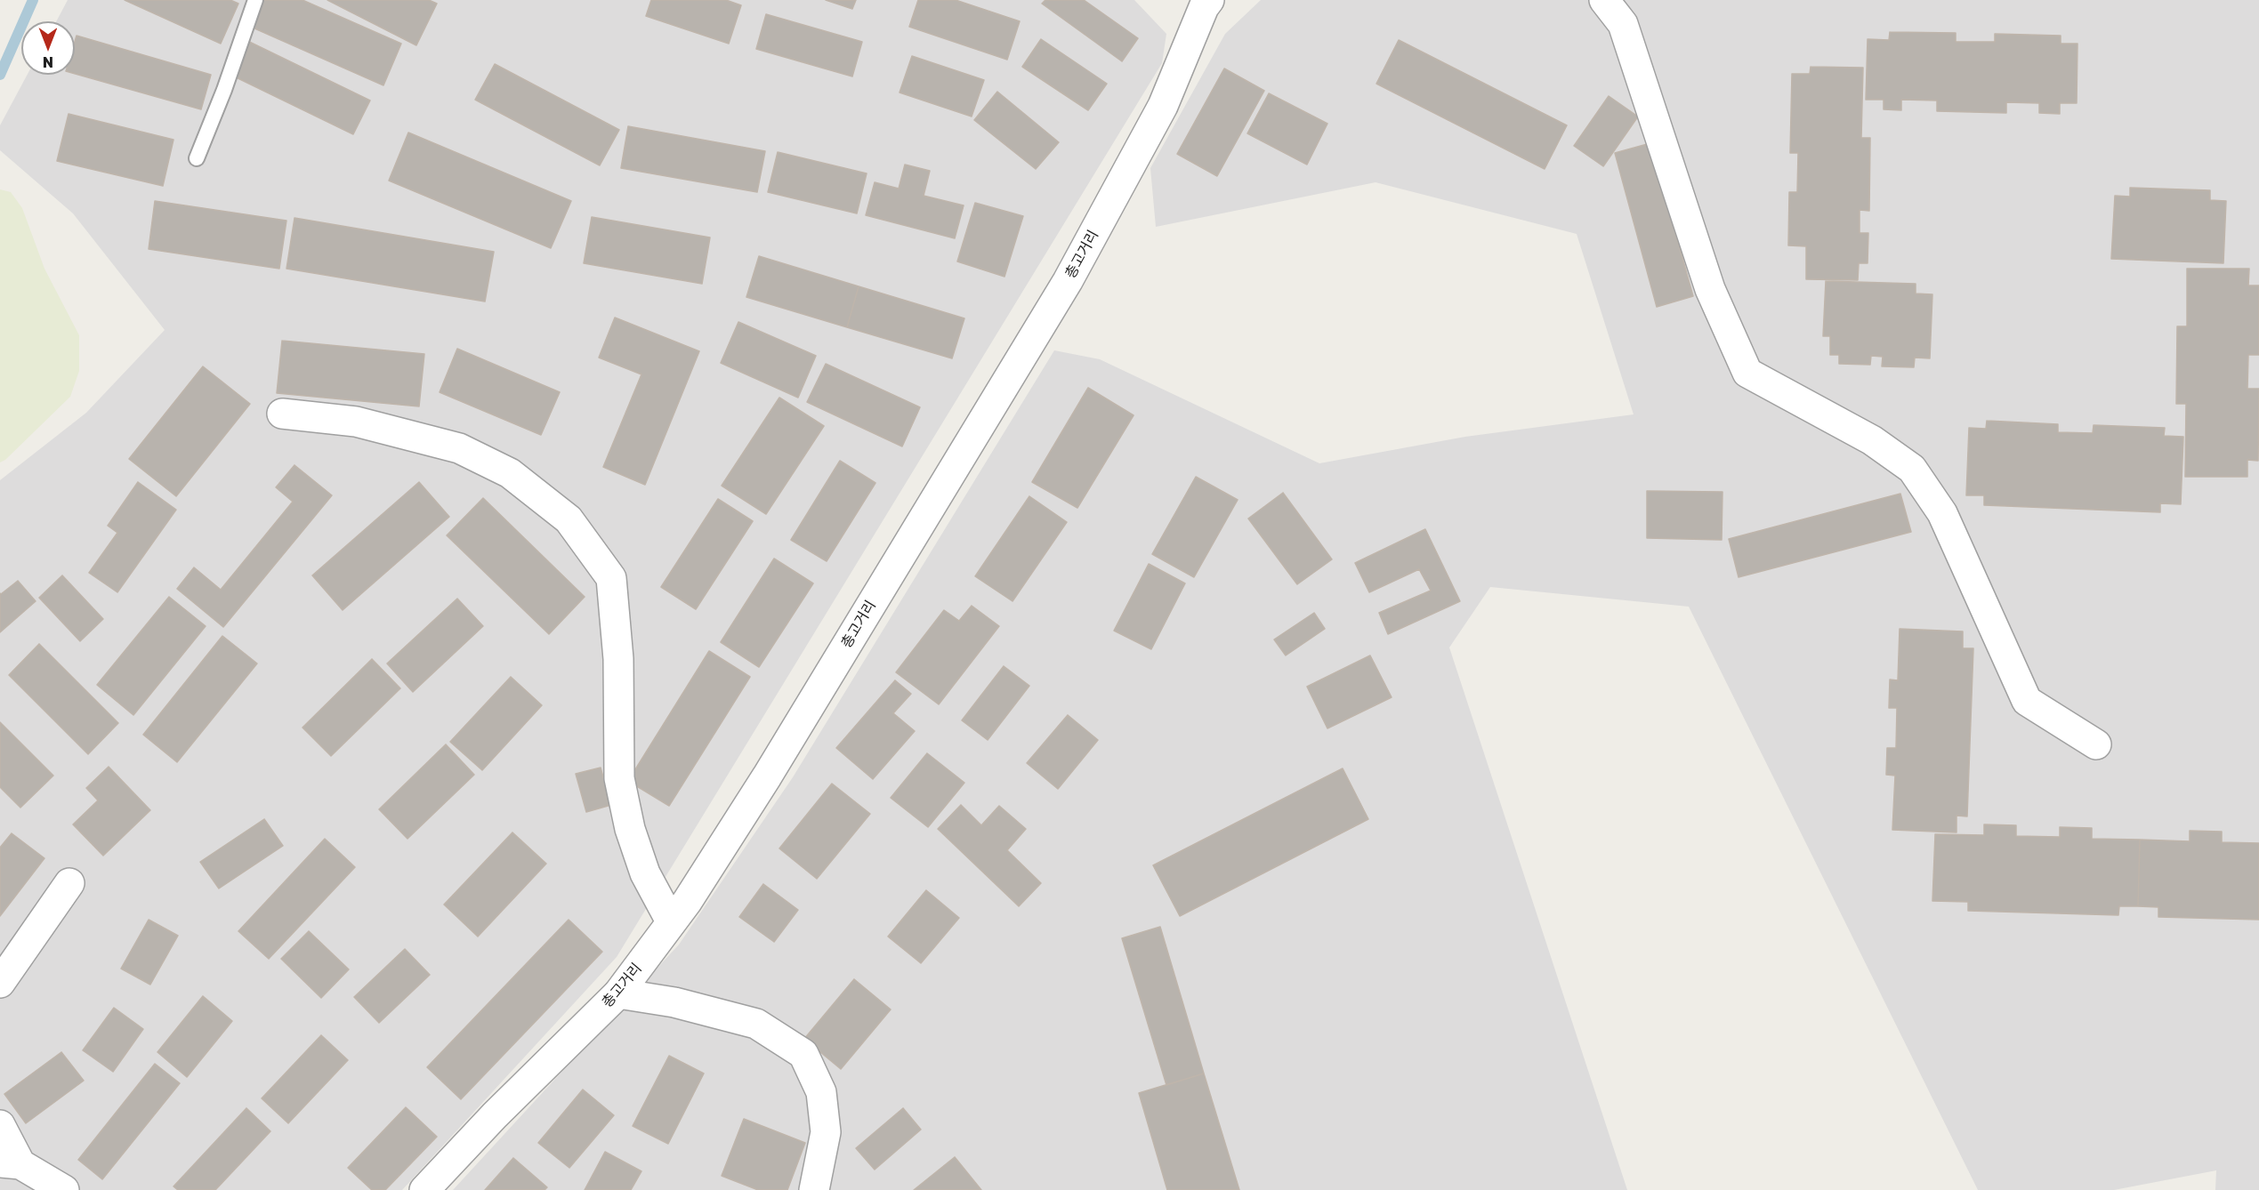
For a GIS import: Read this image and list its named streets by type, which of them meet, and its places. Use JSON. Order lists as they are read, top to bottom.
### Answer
{
  "streets": {
    "street": ["총고거리"]
  },
  "north": "bottom"
}
